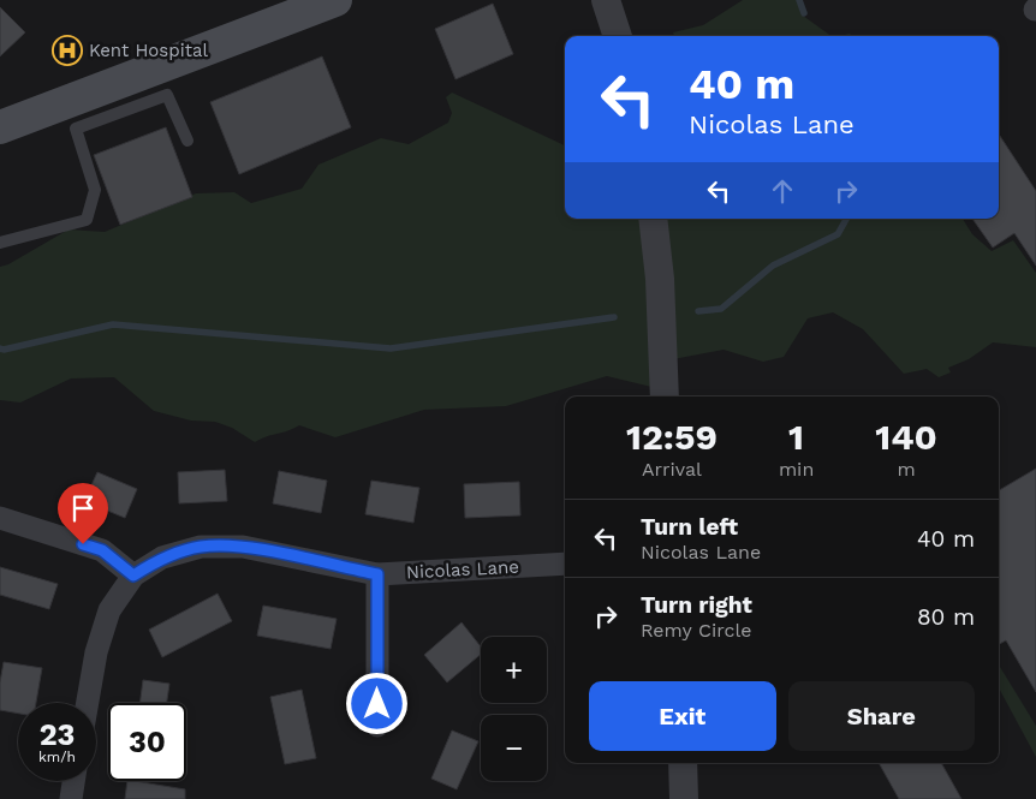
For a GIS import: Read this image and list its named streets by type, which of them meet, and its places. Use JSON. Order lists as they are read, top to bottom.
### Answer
{
  "streets": {
    "street": ["Nicolas Lane"]
  },
  "places": {
    "hospital": ["Kent Hospital"]
  },
  "page": {
    "turn": ["40 m", "Nicolas Lane"],
    "eta": [
      "12:59",
      "Arrival",
      "1",
      "min",
      "140",
      "m"
    ],
    "list": [
      {
        "name": "Turn left",
        "note": "Nicolas Lane",
        "value": "40 m"
      },
      {
        "name": "Turn right",
        "note": "Remy Circle",
        "value": "80 m"
      }
    ],
    "map_buttons": ["+", "−"],
    "buttons": ["Exit", "Share"],
    "speed": "23 km/h",
    "limit": "30"
  }
}
